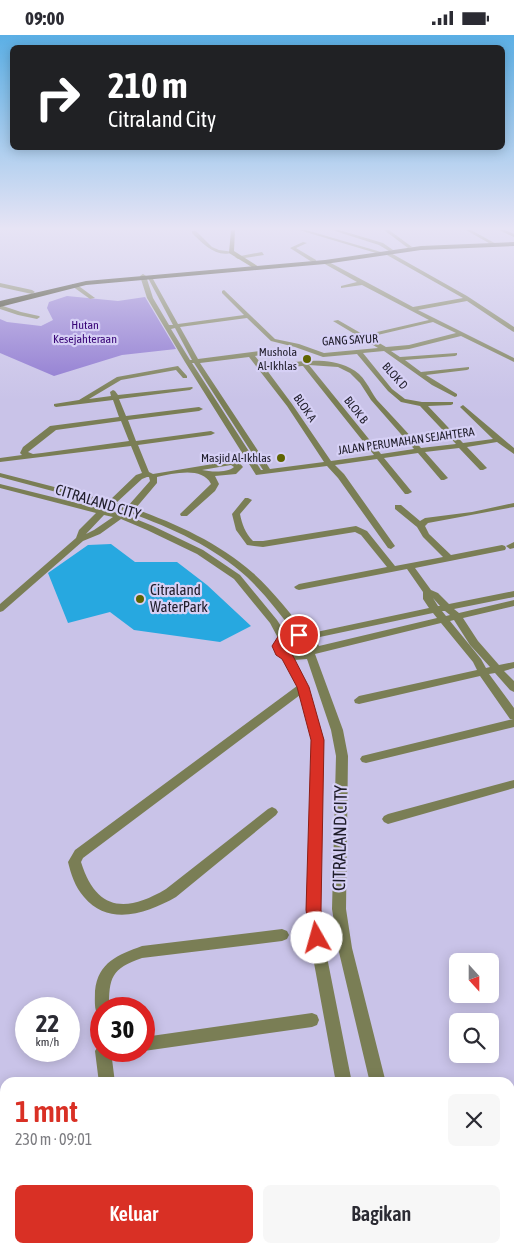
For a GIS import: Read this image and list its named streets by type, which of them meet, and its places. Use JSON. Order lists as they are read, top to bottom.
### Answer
{
  "streets": {
    "street": [
      "GANG SAYUR",
      "BLOK D",
      "BLOK A",
      "BLOK B",
      "JALAN PERUMAHAN SEJAHTERA",
      "CITRALAND CITY"
    ]
  },
  "crossings": [
    ["GANG SAYUR", "BLOK D"],
    ["BLOK A", "JALAN PERUMAHAN SEJAHTERA"],
    ["BLOK B", "JALAN PERUMAHAN SEJAHTERA"]
  ],
  "parks": ["Hutan Kesejahteraan"],
  "places": ["Mushola Al-Ikhlas", "Masjid Al-Ikhlas", "Citraland WaterPark"],
  "north": "bottom",
  "page": {
    "status": "09:00",
    "turn": ["210 m", "Citraland City"],
    "speed": "22 km/h",
    "limit": "30",
    "heading": ["1 mnt", "230 m · 09:01"],
    "buttons": ["Keluar", "Bagikan"]
  }
}
